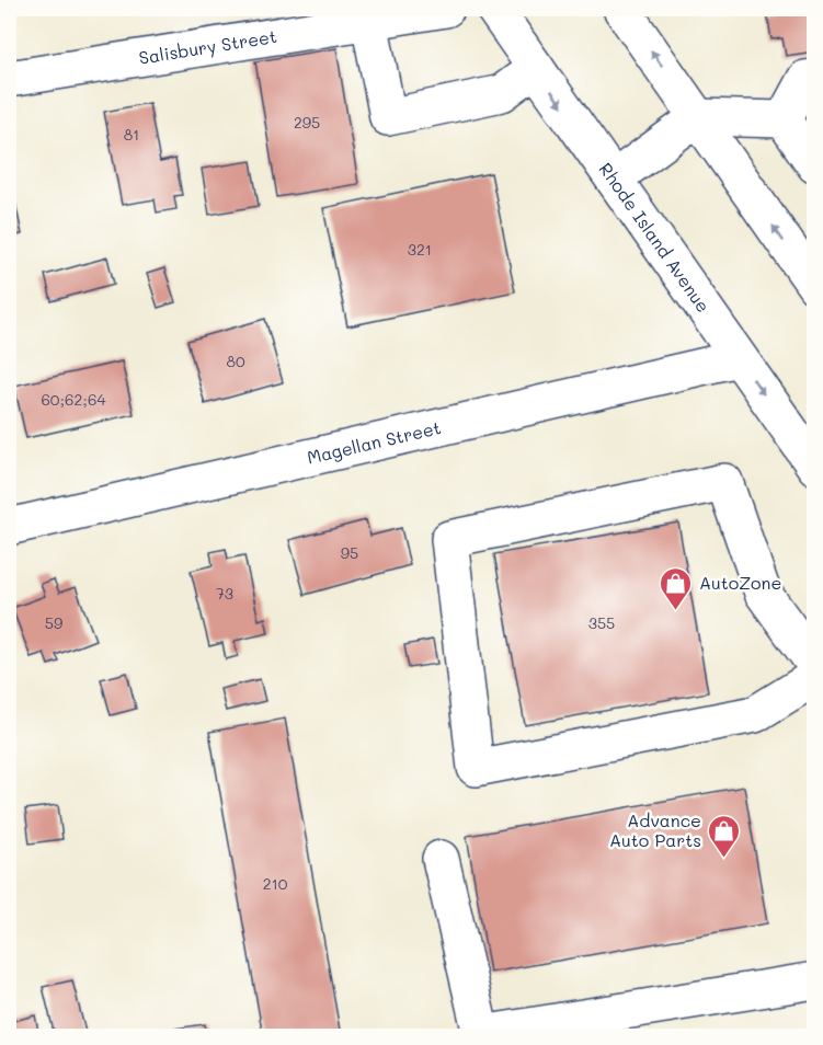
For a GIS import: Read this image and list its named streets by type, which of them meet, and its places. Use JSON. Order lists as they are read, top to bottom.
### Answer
{
  "streets": {
    "street": ["Salisbury Street", "Rhode Island Avenue", "Magellan Street"]
  },
  "crossings": [
    ["Rhode Island Avenue", "Magellan Street"]
  ],
  "places": {
    "shop": ["AutoZone", "Advance Auto Parts"]
  },
  "house_numbers": [
    "295",
    "81",
    "321",
    "80",
    "60;62;64",
    "95",
    "73",
    "59",
    "355",
    "210"
  ]
}
